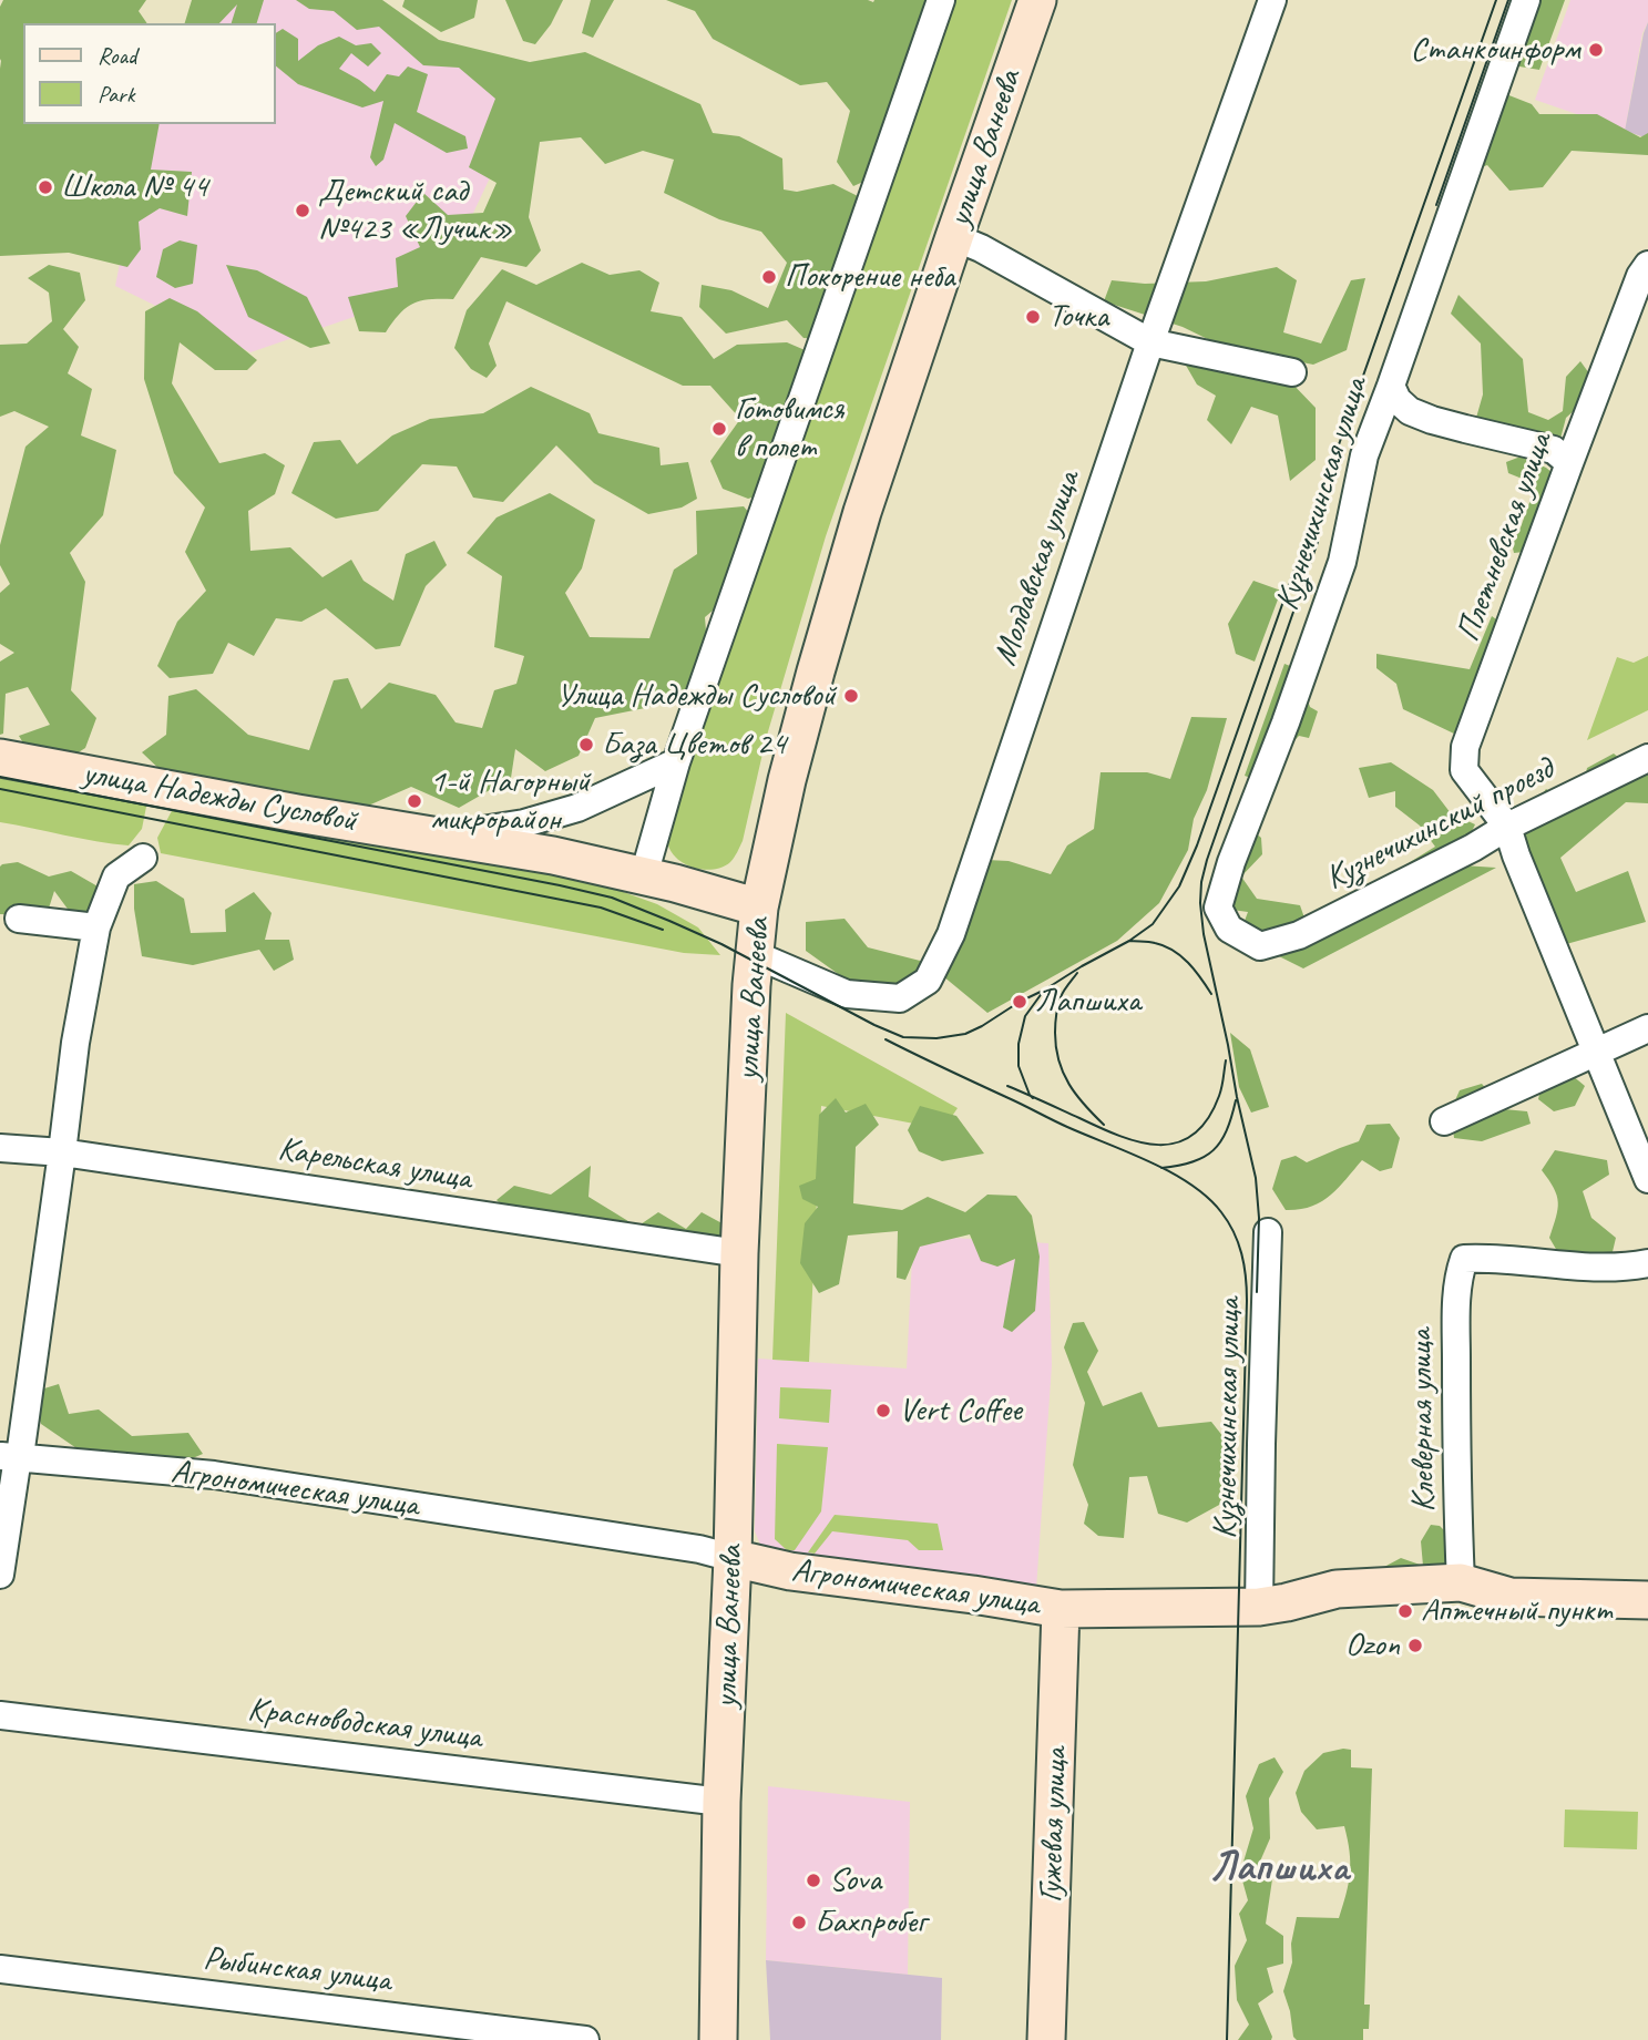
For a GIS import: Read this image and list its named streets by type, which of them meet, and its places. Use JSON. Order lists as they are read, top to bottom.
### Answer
{
  "streets": {
    "main road": [
      "улица Ванеева",
      "улица Надежды Сусловой",
      "Агрономическая улица",
      "Гужевая улица"
    ],
    "street": [
      "Кузнечихинская улица",
      "Плетневская улица",
      "Молдавская улица",
      "Кузнечихинский проезд",
      "Карельская улица",
      "Клеверная улица",
      "Красноводская улица",
      "Рыбинская улица"
    ]
  },
  "crossings": [
    ["улица Ванеева", "Молдавская улица"],
    ["улица Ванеева", "улица Надежды Сусловой"],
    ["улица Ванеева", "Карельская улица"],
    ["улица Ванеева", "Агрономическая улица"],
    ["улица Ванеева", "Красноводская улица"],
    ["Кузнечихинская улица", "Кузнечихинский проезд"],
    ["Кузнечихинская улица", "Агрономическая улица"],
    ["Плетневская улица", "Кузнечихинский проезд"],
    ["Клеверная улица", "Агрономическая улица"],
    ["Агрономическая улица", "Гужевая улица"]
  ],
  "districts": ["Лапшиха"],
  "places": [
    "Станкоинформ",
    "Школа № 44",
    "Детский сад №423 «Лучик»",
    "Покорение неба",
    "Точка",
    "Готовимся в полет",
    "Улица Надежды Сусловой",
    "База Цветов 24",
    "1-й Нагорный микрорайон",
    "Лапшиха",
    "Vert Coffee",
    "Аптечный пункт",
    "Ozon",
    "Sova",
    "Бахпробег"
  ],
  "legend": ["Road", "Park"]
}
